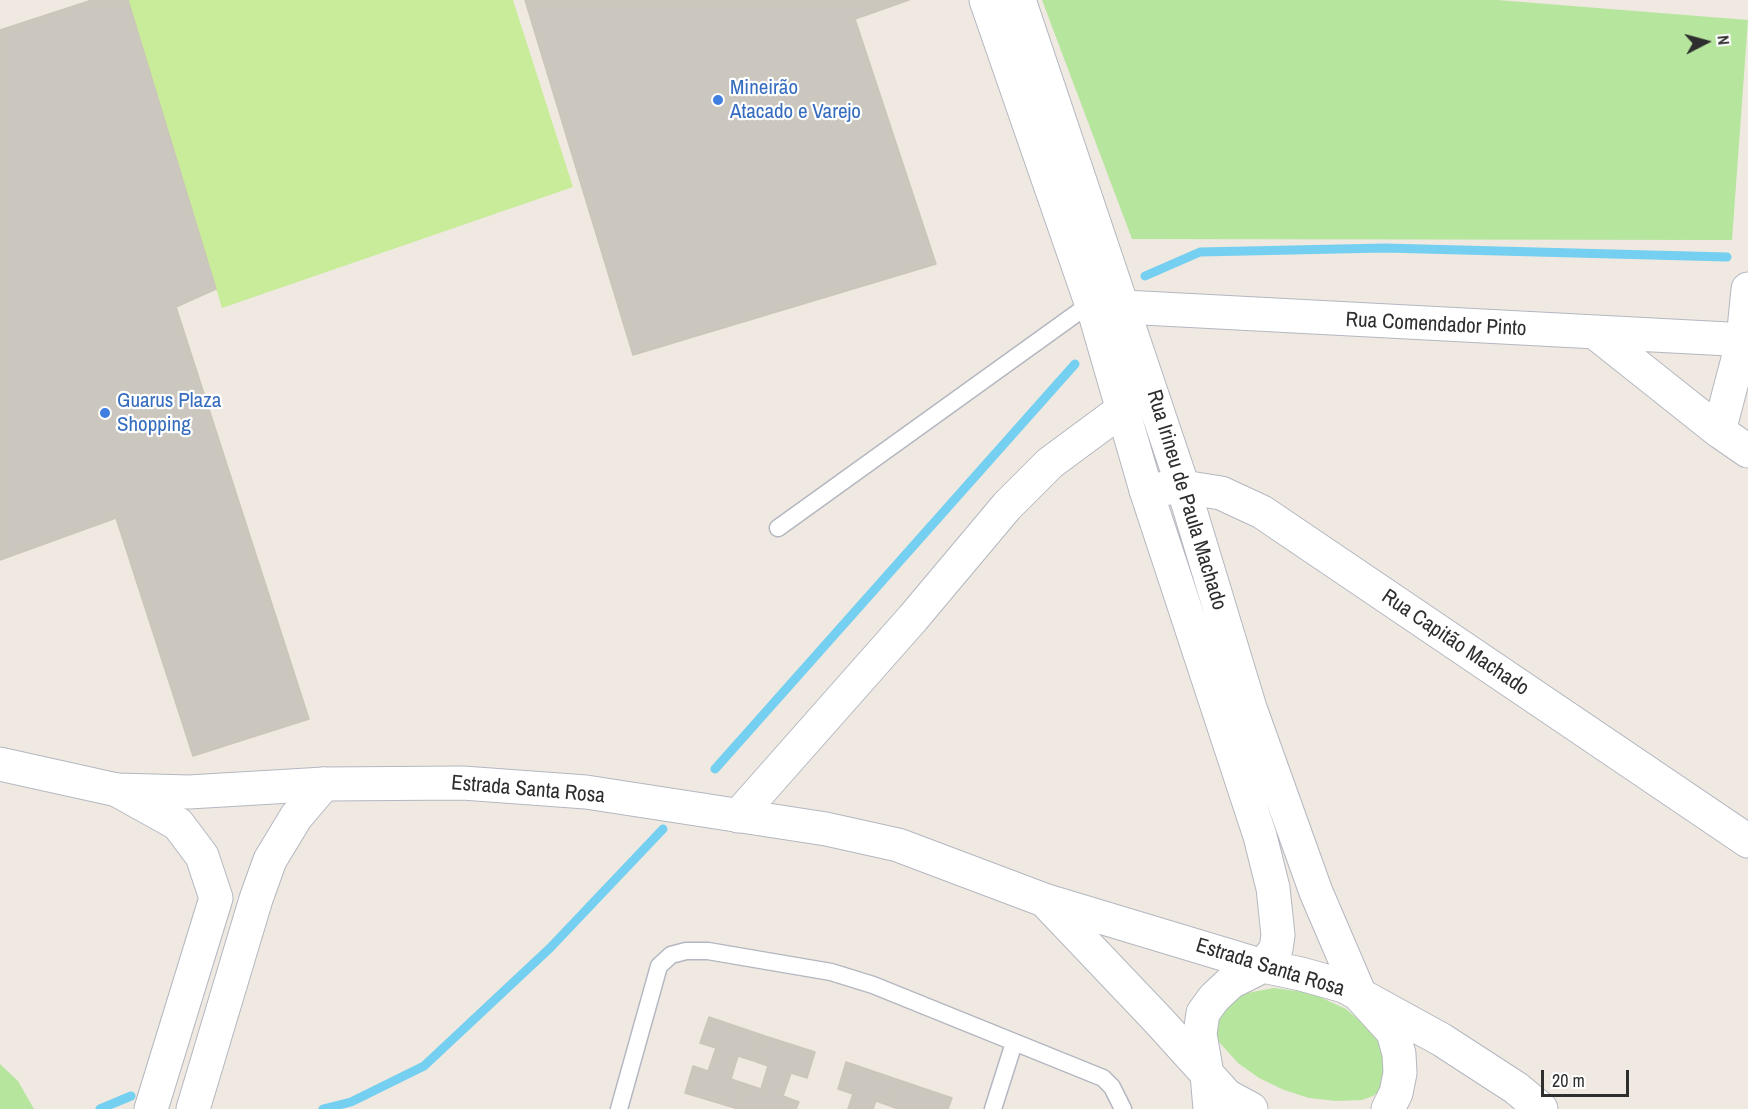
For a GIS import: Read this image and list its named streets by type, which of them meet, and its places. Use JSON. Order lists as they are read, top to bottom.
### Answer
{
  "streets": {
    "street": [
      "Rua Comendador Pinto",
      "Rua Irineu de Paula Machado",
      "Rua Capitão Machado",
      "Estrada Santa Rosa"
    ]
  },
  "crossings": [
    ["Rua Comendador Pinto", "Rua Irineu de Paula Machado"],
    ["Rua Irineu de Paula Machado", "Rua Capitão Machado"],
    ["Rua Irineu de Paula Machado", "Estrada Santa Rosa"]
  ],
  "places": ["Mineirão Atacado e Varejo", "Guarus Plaza Shopping"],
  "scale_bar": "20 m",
  "north": "right"
}
